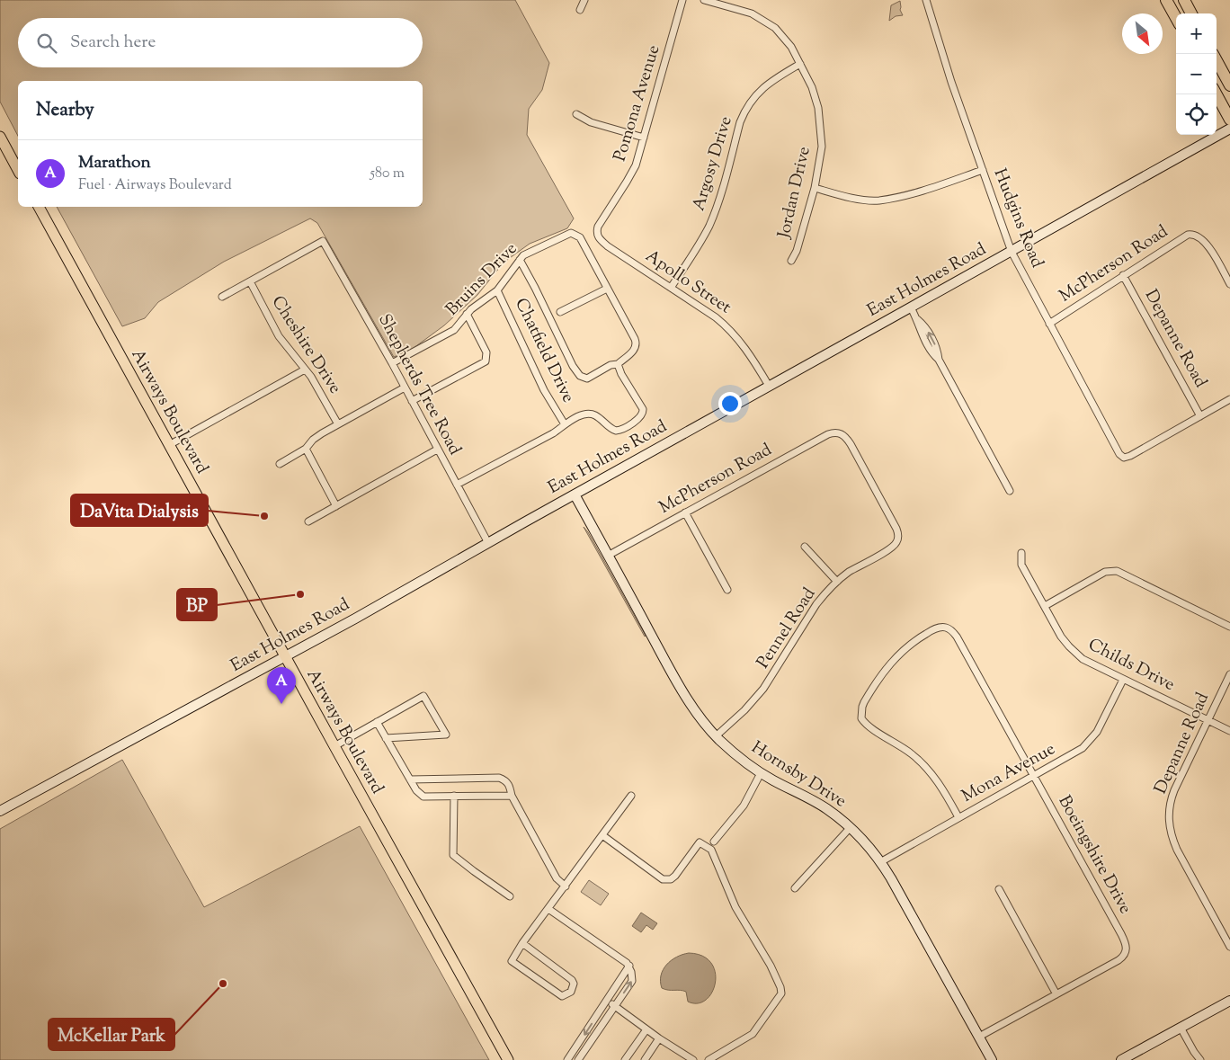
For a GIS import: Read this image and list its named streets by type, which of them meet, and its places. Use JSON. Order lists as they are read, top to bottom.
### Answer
{
  "streets": {
    "main road": ["East Holmes Road", "Airways Boulevard", "Hornsby Drive"],
    "street": [
      "Pomona Avenue",
      "Argosy Drive",
      "Jordan Drive",
      "Hudgins Road",
      "McPherson Road",
      "Bruins Drive",
      "Apollo Street",
      "Depanne Road",
      "Cheshire Drive",
      "Chatfield Drive",
      "Shepherds Tree Road",
      "Pennel Road",
      "Childs Drive",
      "Mona Avenue",
      "Boeingshire Drive"
    ]
  },
  "crossings": [
    ["Pomona Avenue", "Apollo Street"],
    ["Argosy Drive", "Jordan Drive"],
    ["Argosy Drive", "Apollo Street"],
    ["Hudgins Road", "McPherson Road"],
    ["Hudgins Road", "East Holmes Road"],
    ["Hudgins Road", "Depanne Road"],
    ["McPherson Road", "Depanne Road"],
    ["McPherson Road", "Pennel Road"],
    ["McPherson Road", "Hornsby Drive"],
    ["Bruins Drive", "Chatfield Drive"],
    ["Bruins Drive", "Shepherds Tree Road"],
    ["East Holmes Road", "Apollo Street"],
    ["East Holmes Road", "Shepherds Tree Road"],
    ["East Holmes Road", "Airways Boulevard"],
    ["East Holmes Road", "Hornsby Drive"],
    ["Depanne Road", "Childs Drive"],
    ["Cheshire Drive", "Shepherds Tree Road"],
    ["Pennel Road", "Hornsby Drive"],
    ["Childs Drive", "Mona Avenue"],
    ["Mona Avenue", "Hornsby Drive"],
    ["Mona Avenue", "Boeingshire Drive"],
    ["Hornsby Drive", "Boeingshire Drive"]
  ],
  "places": ["DaVita Dialysis", "BP", "McKellar Park"],
  "north": "bottom right",
  "page": {
    "map_buttons": ["+", "−"],
    "search": "Search here",
    "heading": "Nearby",
    "list": [
      {
        "mark": "A",
        "name": "Marathon",
        "note": "Fuel · Airways Boulevard",
        "value": "580 m"
      }
    ],
    "pins": "A"
  }
}
